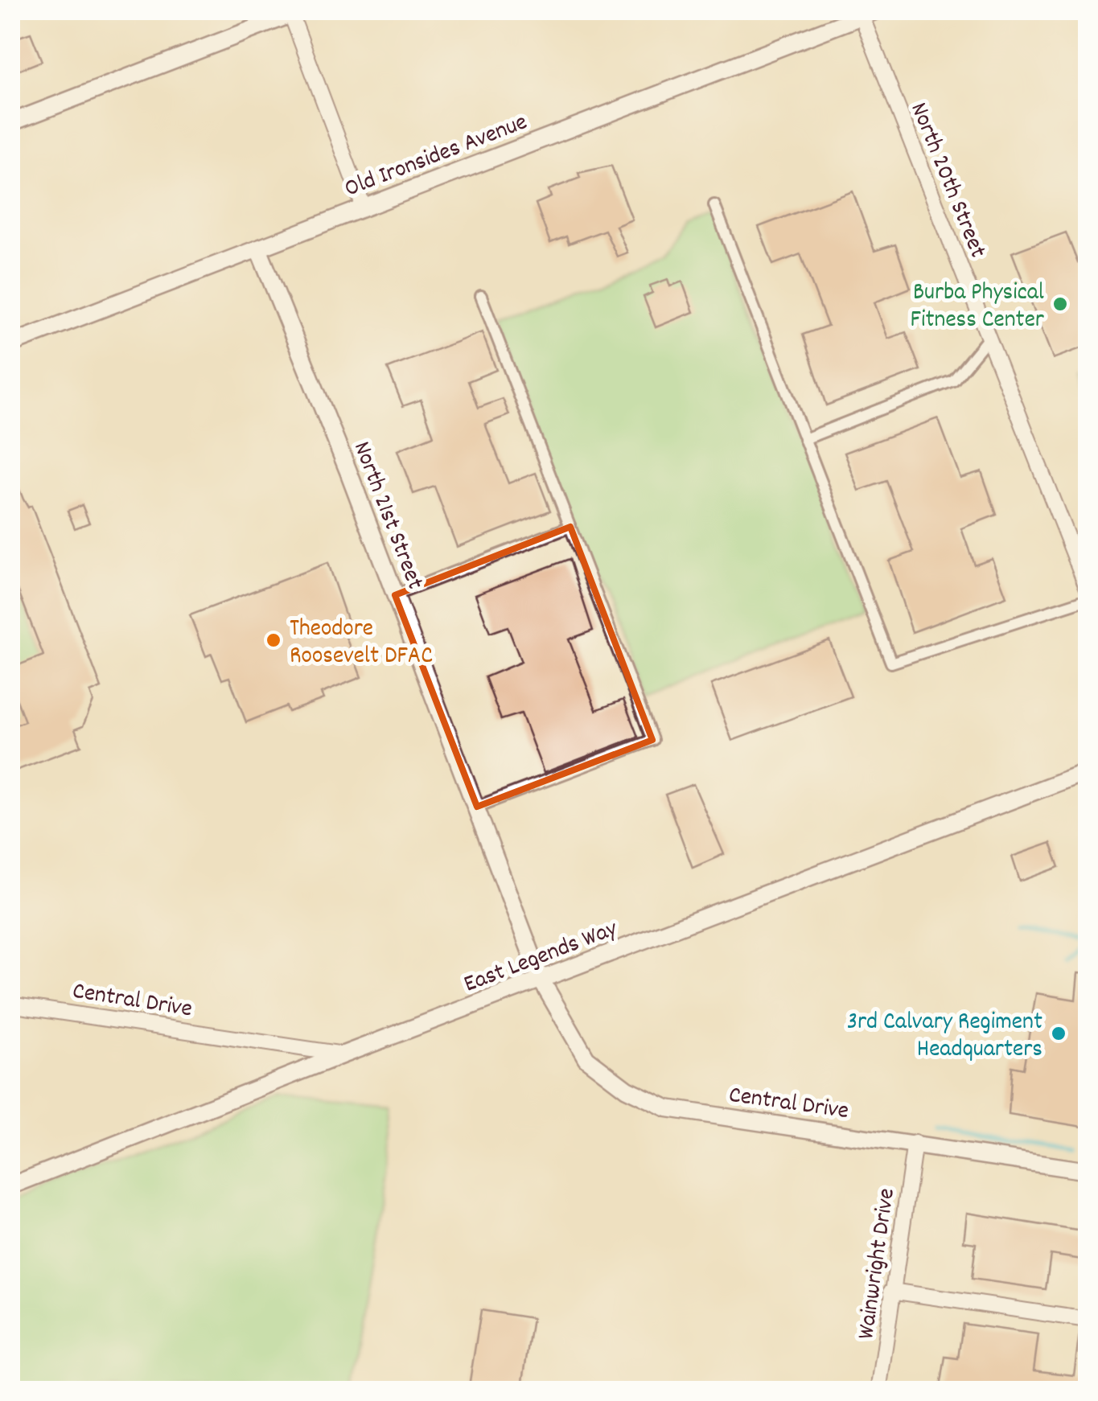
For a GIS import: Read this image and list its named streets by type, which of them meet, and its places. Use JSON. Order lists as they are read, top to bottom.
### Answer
{
  "streets": {
    "street": [
      "Old Ironsides Avenue",
      "North 20th Street",
      "North 21st Street",
      "East Legends Way",
      "Central Drive",
      "Wainwright Drive"
    ]
  },
  "crossings": [
    ["Old Ironsides Avenue", "North 20th Street"],
    ["Old Ironsides Avenue", "North 21st Street"],
    ["North 21st Street", "East Legends Way"],
    ["North 21st Street", "Central Drive"],
    ["East Legends Way", "Central Drive"],
    ["Central Drive", "Wainwright Drive"]
  ],
  "places": ["Burba Physical Fitness Center", "Theodore Roosevelt DFAC", "3rd Calvary Regiment Headquarters"]
}
